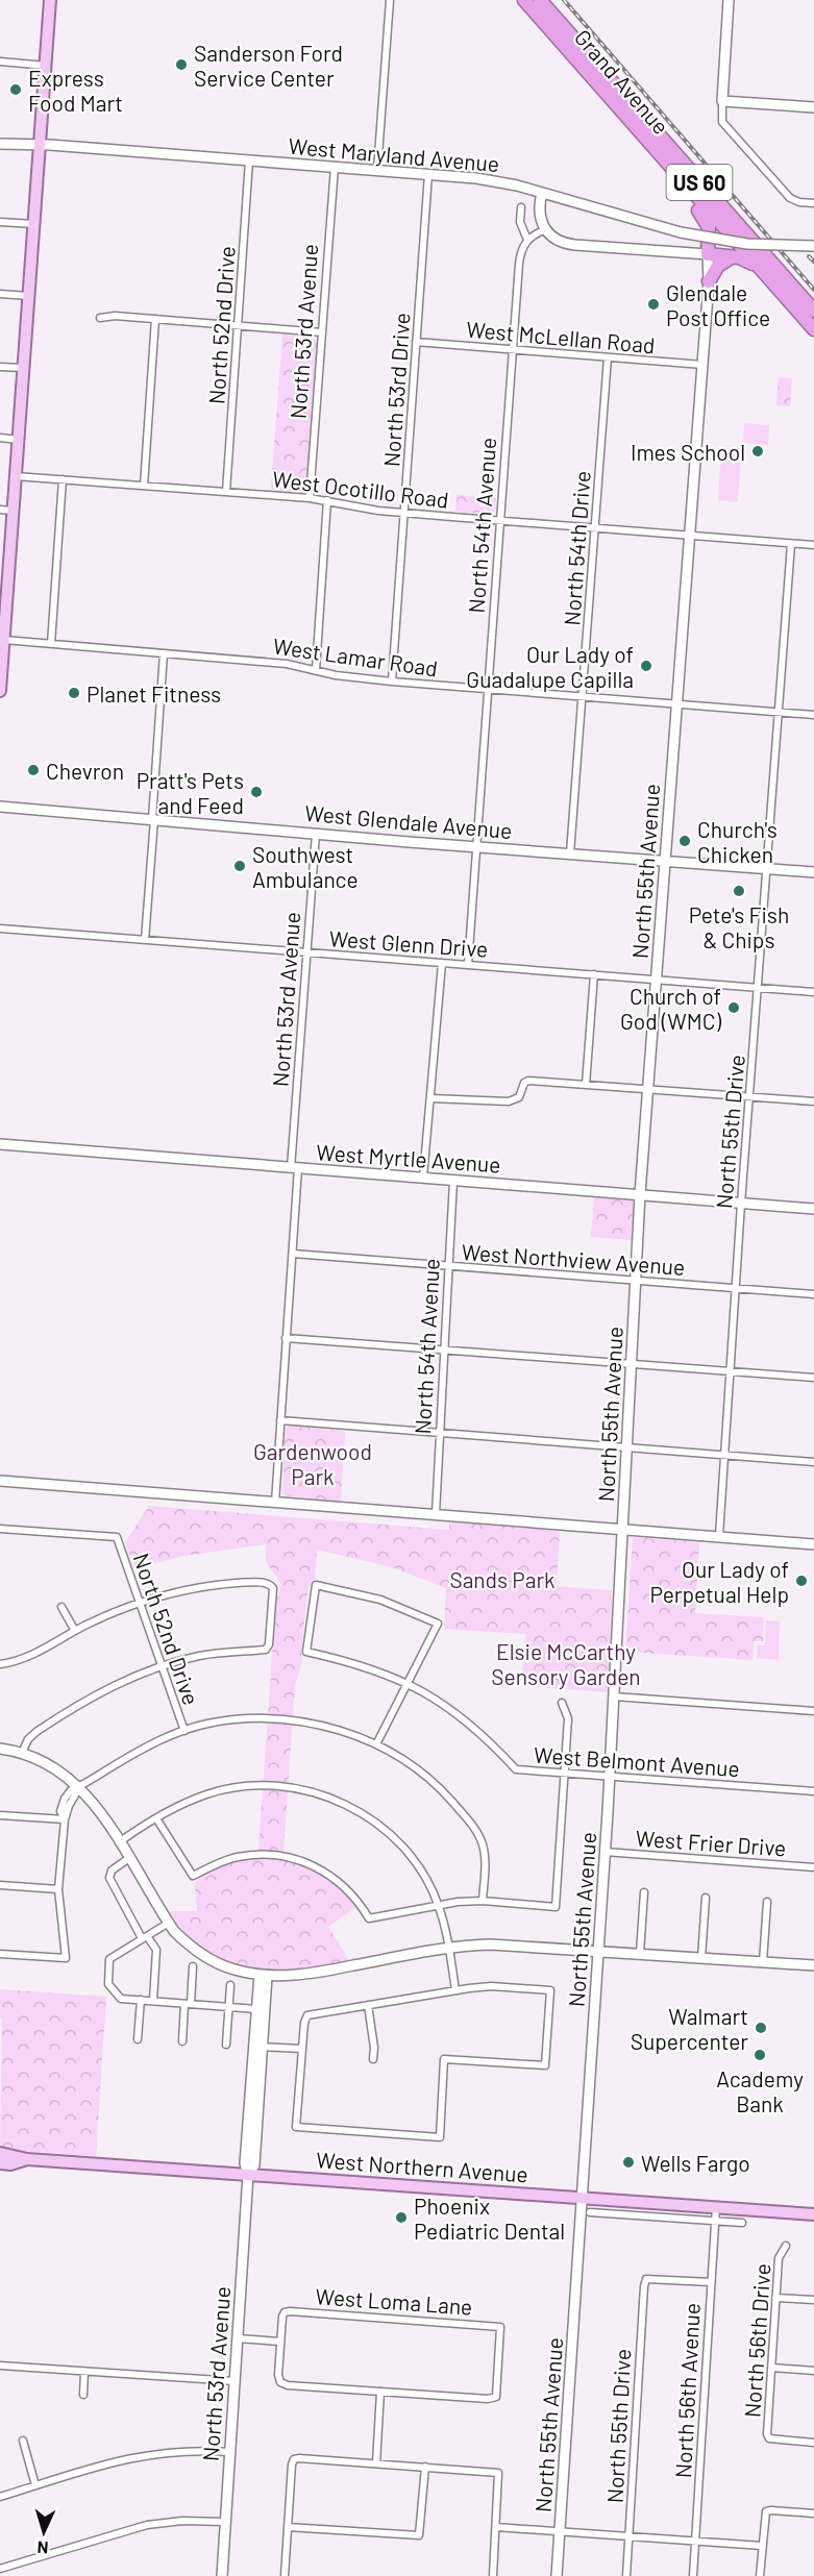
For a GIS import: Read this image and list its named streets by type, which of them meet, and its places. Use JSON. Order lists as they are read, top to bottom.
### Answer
{
  "streets": {
    "highway": ["Grand Avenue", "US 60"],
    "main road": ["West Northern Avenue"],
    "street": [
      "West Maryland Avenue",
      "North 52nd Drive",
      "North 53rd Avenue",
      "West McLellan Road",
      "North 53rd Drive",
      "West Ocotillo Road",
      "North 54th Avenue",
      "North 54th Drive",
      "West Lamar Road",
      "West Glendale Avenue",
      "North 55th Avenue",
      "West Glenn Drive",
      "North 55th Drive",
      "West Myrtle Avenue",
      "West Northview Avenue",
      "West Belmont Avenue",
      "West Frier Drive",
      "West Loma Lane",
      "North 56th Drive",
      "North 56th Avenue"
    ]
  },
  "crossings": [
    ["West Maryland Avenue", "North 52nd Drive"],
    ["West Maryland Avenue", "North 53rd Avenue"],
    ["West Maryland Avenue", "North 53rd Drive"],
    ["North 52nd Drive", "West Ocotillo Road"],
    ["North 53rd Avenue", "West Ocotillo Road"],
    ["North 53rd Avenue", "West Glendale Avenue"],
    ["North 53rd Avenue", "West Glenn Drive"],
    ["North 53rd Avenue", "West Myrtle Avenue"],
    ["North 53rd Avenue", "West Northview Avenue"],
    ["North 53rd Avenue", "West Northern Avenue"],
    ["West McLellan Road", "North 53rd Drive"],
    ["West McLellan Road", "North 54th Avenue"],
    ["West McLellan Road", "North 54th Drive"],
    ["West McLellan Road", "North 55th Avenue"],
    ["North 53rd Drive", "West Ocotillo Road"],
    ["North 53rd Drive", "West Lamar Road"],
    ["West Ocotillo Road", "North 54th Avenue"],
    ["West Ocotillo Road", "North 54th Drive"],
    ["West Ocotillo Road", "North 55th Avenue"],
    ["West Ocotillo Road", "North 55th Drive"],
    ["North 54th Avenue", "West Lamar Road"],
    ["North 54th Avenue", "West Glendale Avenue"],
    ["North 54th Avenue", "West Glenn Drive"],
    ["North 54th Avenue", "West Myrtle Avenue"],
    ["North 54th Avenue", "West Northview Avenue"],
    ["North 54th Drive", "West Lamar Road"],
    ["North 54th Drive", "West Glendale Avenue"],
    ["West Lamar Road", "North 55th Avenue"],
    ["West Lamar Road", "North 55th Drive"],
    ["West Glendale Avenue", "North 55th Avenue"],
    ["West Glendale Avenue", "North 55th Drive"],
    ["North 55th Avenue", "West Glenn Drive"],
    ["North 55th Avenue", "West Myrtle Avenue"],
    ["North 55th Avenue", "West Northview Avenue"],
    ["North 55th Avenue", "West Belmont Avenue"],
    ["North 55th Avenue", "West Frier Drive"],
    ["North 55th Avenue", "West Northern Avenue"],
    ["West Glenn Drive", "North 55th Drive"],
    ["North 55th Drive", "West Myrtle Avenue"],
    ["North 55th Drive", "West Northview Avenue"],
    ["North 55th Drive", "North 56th Avenue"],
    ["West Northern Avenue", "North 56th Avenue"]
  ],
  "parks": ["Gardenwood Park", "Sands Park", "Elsie McCarthy Sensory Garden"],
  "places": [
    "Sanderson Ford Service Center",
    "Express Food Mart",
    "Glendale Post Office",
    "Imes School",
    "Our Lady of Guadalupe Capilla",
    "Planet Fitness",
    "Chevron",
    "Pratt's Pets and Feed",
    "Church's Chicken",
    "Southwest Ambulance",
    "Pete's Fish & Chips",
    "Church of God (WMC)",
    "Our Lady of Perpetual Help",
    "Walmart Supercenter",
    "Academy Bank",
    "Wells Fargo",
    "Phoenix Pediatric Dental"
  ],
  "north": "bottom"
}
